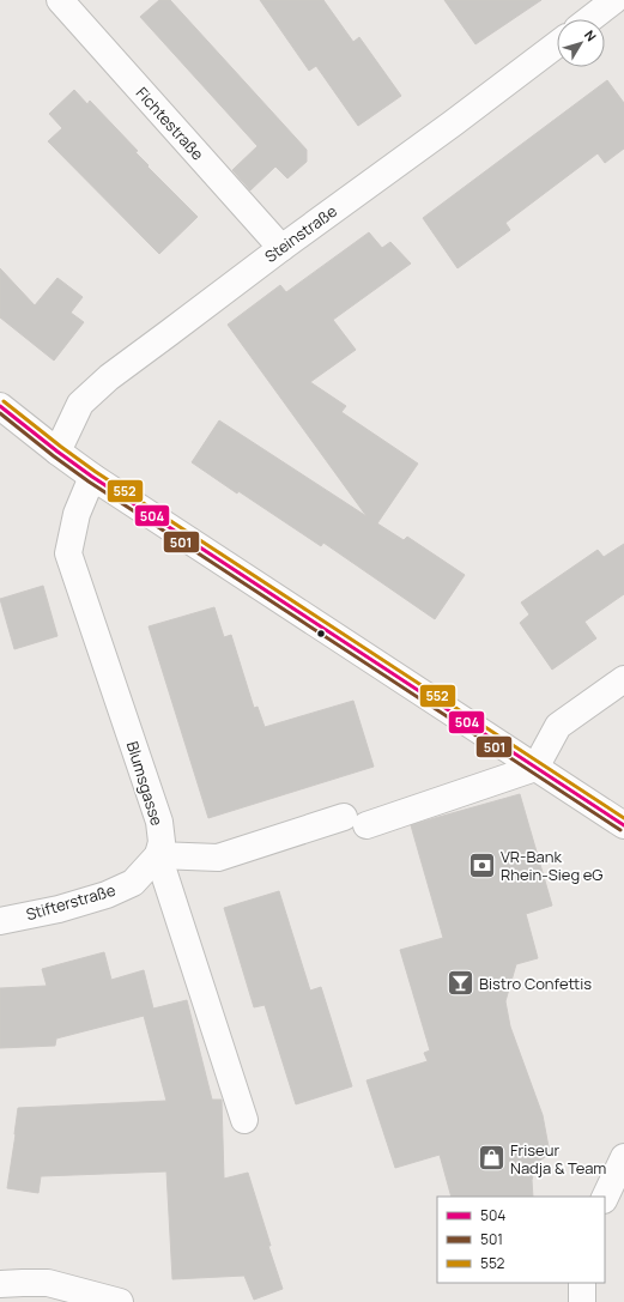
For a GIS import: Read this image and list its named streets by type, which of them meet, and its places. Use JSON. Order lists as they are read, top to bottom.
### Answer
{
  "streets": {
    "street": [
      "Fichtestraße",
      "Steinstraße",
      "Blumsgasse",
      "Stifterstraße"
    ]
  },
  "crossings": [
    ["Fichtestraße", "Steinstraße"],
    ["Blumsgasse", "Stifterstraße"]
  ],
  "places": {
    "bank": ["VR-Bank Rhein-Sieg eG"],
    "bar": ["Bistro Confettis"],
    "shop": ["Friseur Nadja & Team"]
  },
  "lines": ["transit line 552", "transit line 504", "transit line 501"],
  "legend": ["504", "501", "552"],
  "north": "top right"
}
